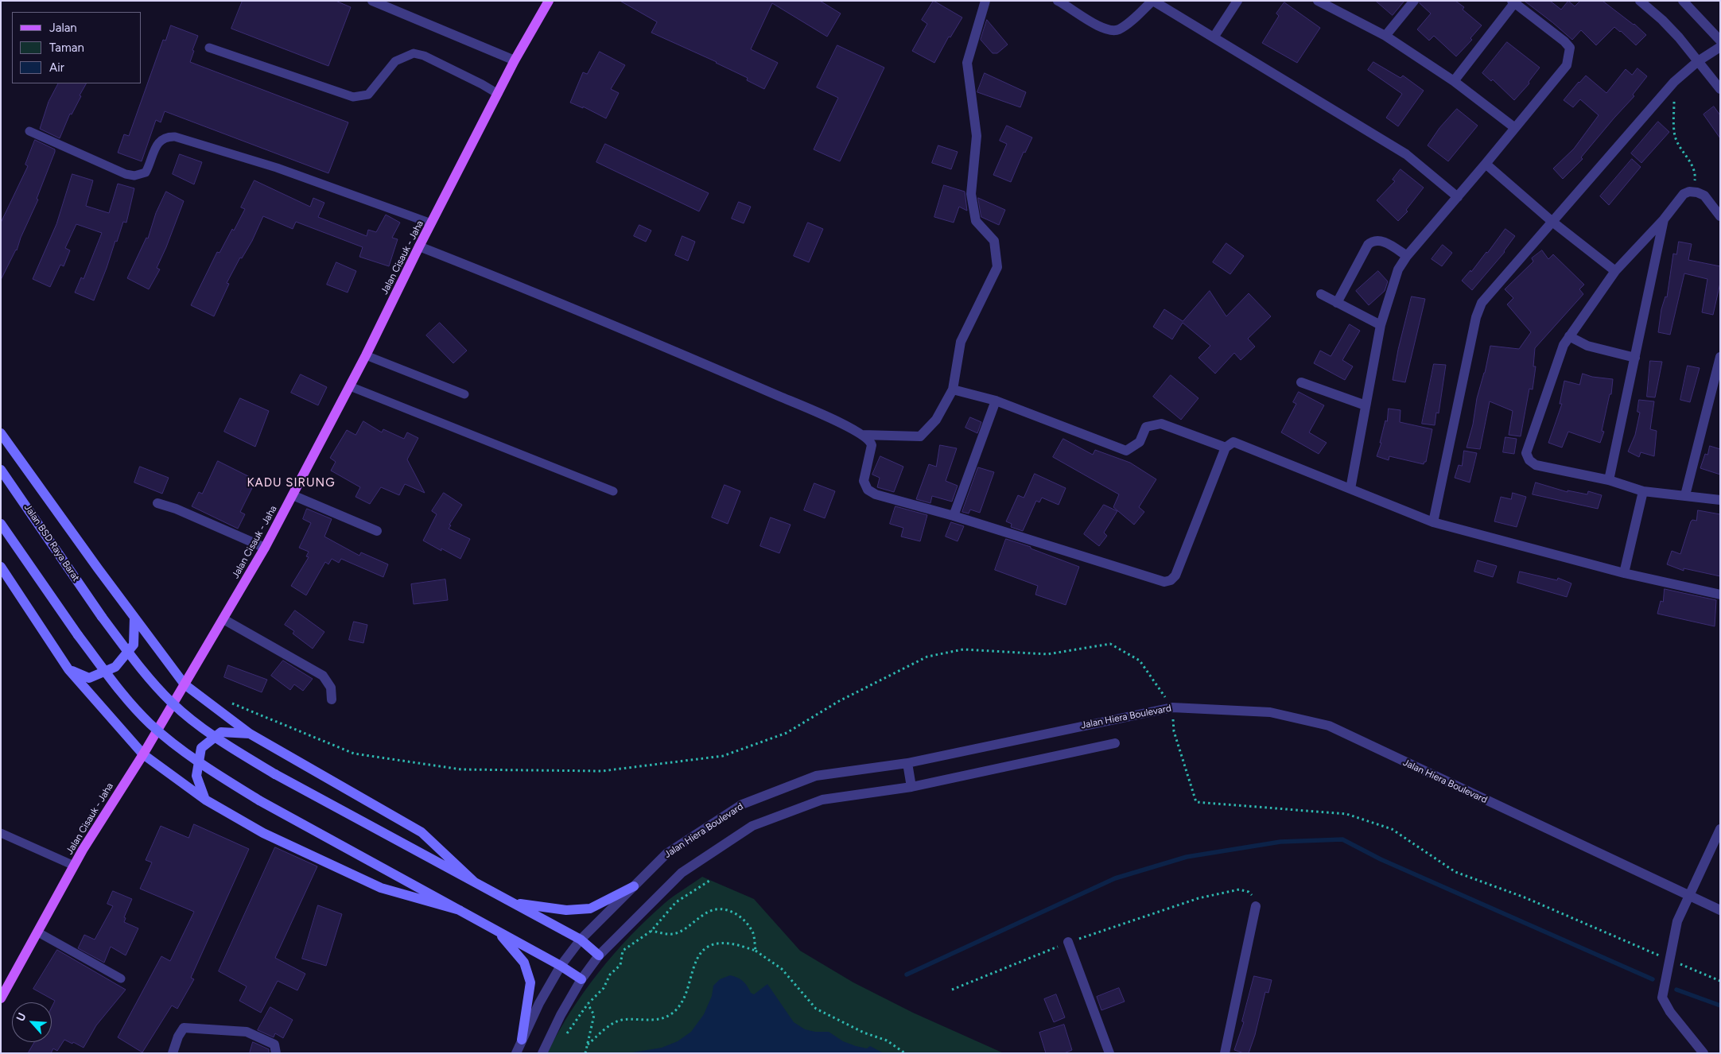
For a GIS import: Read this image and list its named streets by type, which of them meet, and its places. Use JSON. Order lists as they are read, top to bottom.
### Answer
{
  "streets": {
    "main road": ["Jalan Cisauk - Jaha", "Jalan BSD Raya Barat"],
    "street": ["Jalan Hiera Boulevard"]
  },
  "districts": ["KADU SIRUNG"],
  "legend": ["Jalan", "Taman", "Air"],
  "north": "top left"
}
